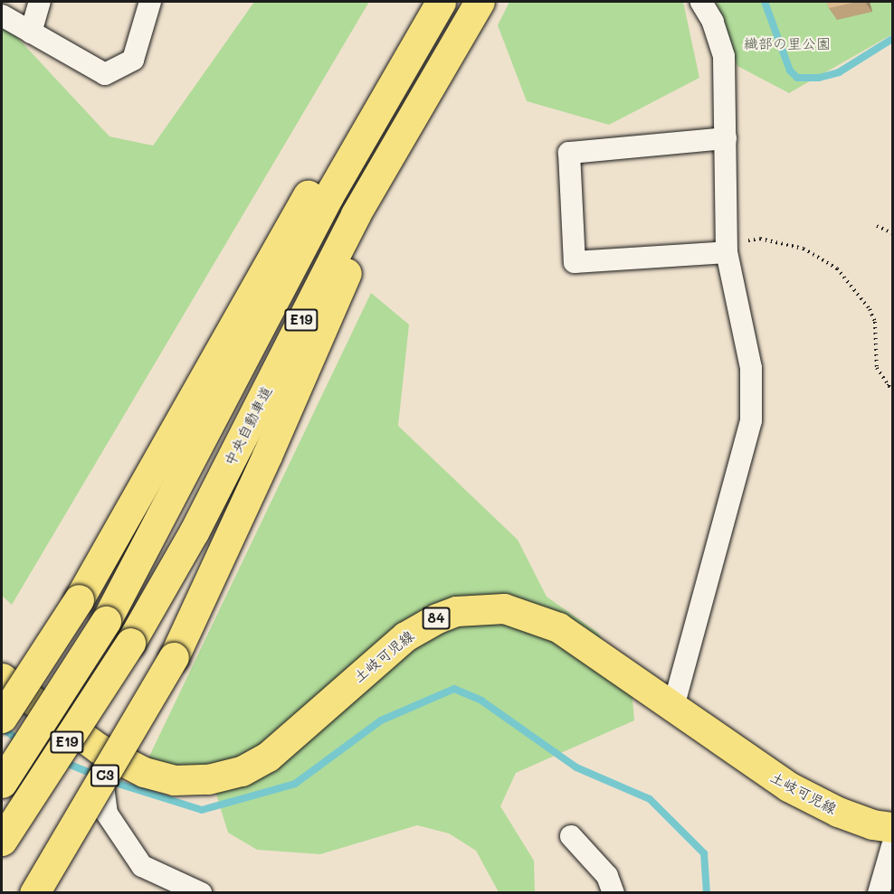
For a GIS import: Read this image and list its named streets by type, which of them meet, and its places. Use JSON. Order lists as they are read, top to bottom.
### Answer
{
  "streets": {
    "main road": [
      "E19",
      "中央自動車道",
      "84",
      "土岐可児線",
      "C3"
    ]
  },
  "crossings": [
    ["中央自動車道", "C3"]
  ],
  "parks": ["織部の里公園"]
}
